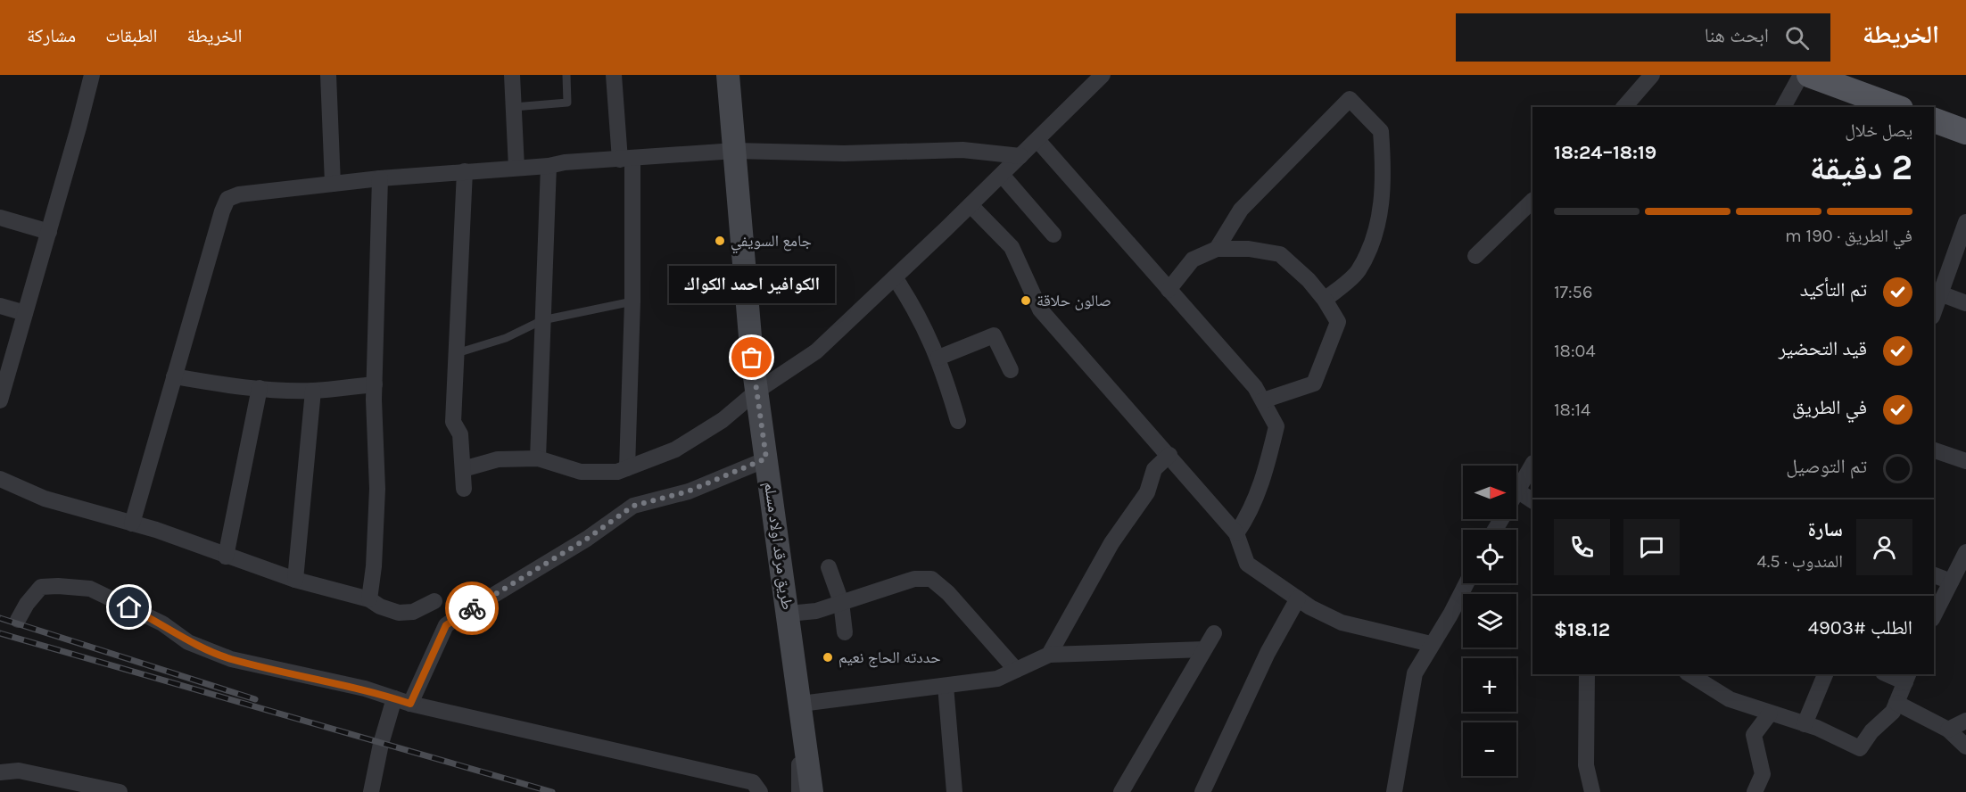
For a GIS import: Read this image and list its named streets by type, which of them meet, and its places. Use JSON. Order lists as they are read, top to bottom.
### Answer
{
  "streets": {
    "street": ["طريق مرقد اولاد مسلم"]
  },
  "places": [
    "جامع السويفي",
    "صالون حلاقة",
    "الكوافير احمد الكواك",
    "حددته الحاج نعيم"
  ],
  "north": "right",
  "page": {
    "header": "الخريطة",
    "search": "ابحث هنا",
    "nav": ["الخريطة", "الطبقات", "مشاركة"],
    "heading": ["2 دقيقة", "يصل خلال", "18:19–18:24"],
    "panel": [
      "سارة",
      "المندوب · 4.5",
      "الطلب #4903",
      "$18.12"
    ],
    "bar": "في الطريق · 190 m",
    "list": [
      ["تم التأكيد", "17:56"],
      ["قيد التحضير", "18:04"],
      ["في الطريق", "18:14"],
      "تم التوصيل"
    ],
    "bubble": "الكوافير احمد الكواك",
    "map_buttons": ["+", "−"]
  }
}
